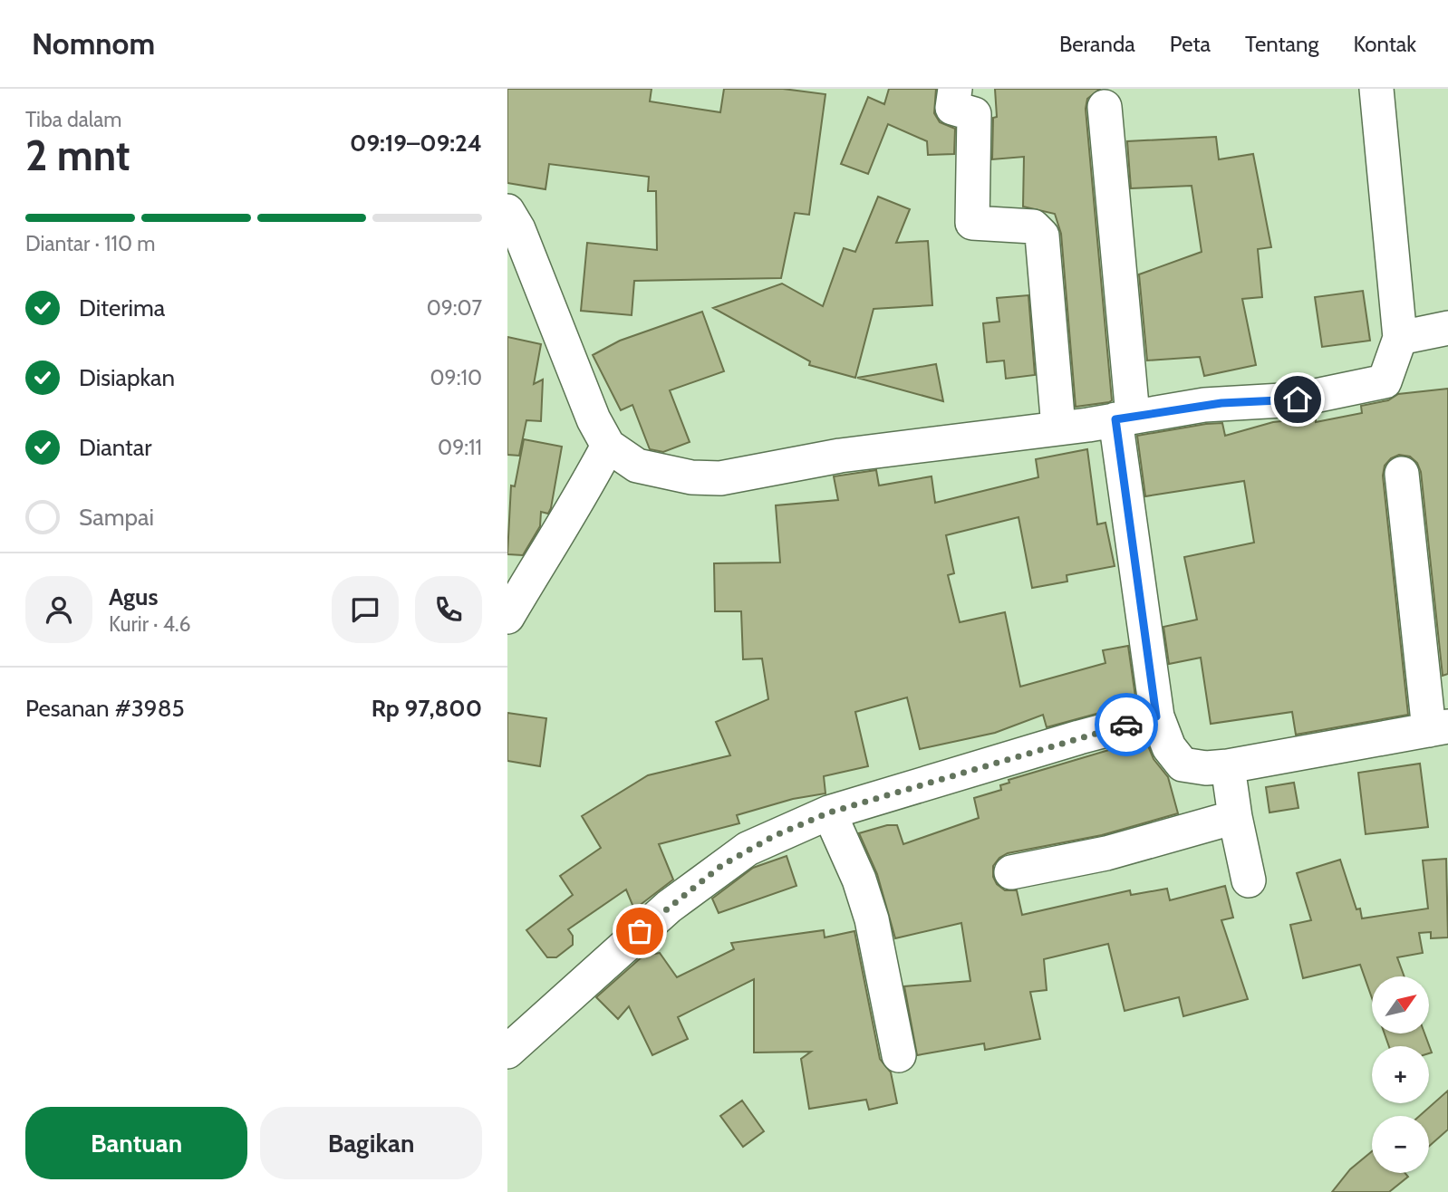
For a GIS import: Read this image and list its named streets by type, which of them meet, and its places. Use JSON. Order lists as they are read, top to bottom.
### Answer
{
  "north": "top right",
  "page": {
    "header": "Nomnom",
    "nav": [
      "Beranda",
      "Peta",
      "Tentang",
      "Kontak"
    ],
    "heading": ["2 mnt", "Tiba dalam", "09:19–09:24"],
    "panel": [
      "Agus",
      "Kurir · 4.6",
      "Pesanan #3985",
      "Rp 97,800"
    ],
    "bar": "Diantar · 110 m",
    "list": [
      ["Diterima", "09:07"],
      ["Disiapkan", "09:10"],
      ["Diantar", "09:11"],
      "Sampai"
    ],
    "map_buttons": ["+", "−"],
    "buttons": ["Bantuan", "Bagikan"]
  }
}
